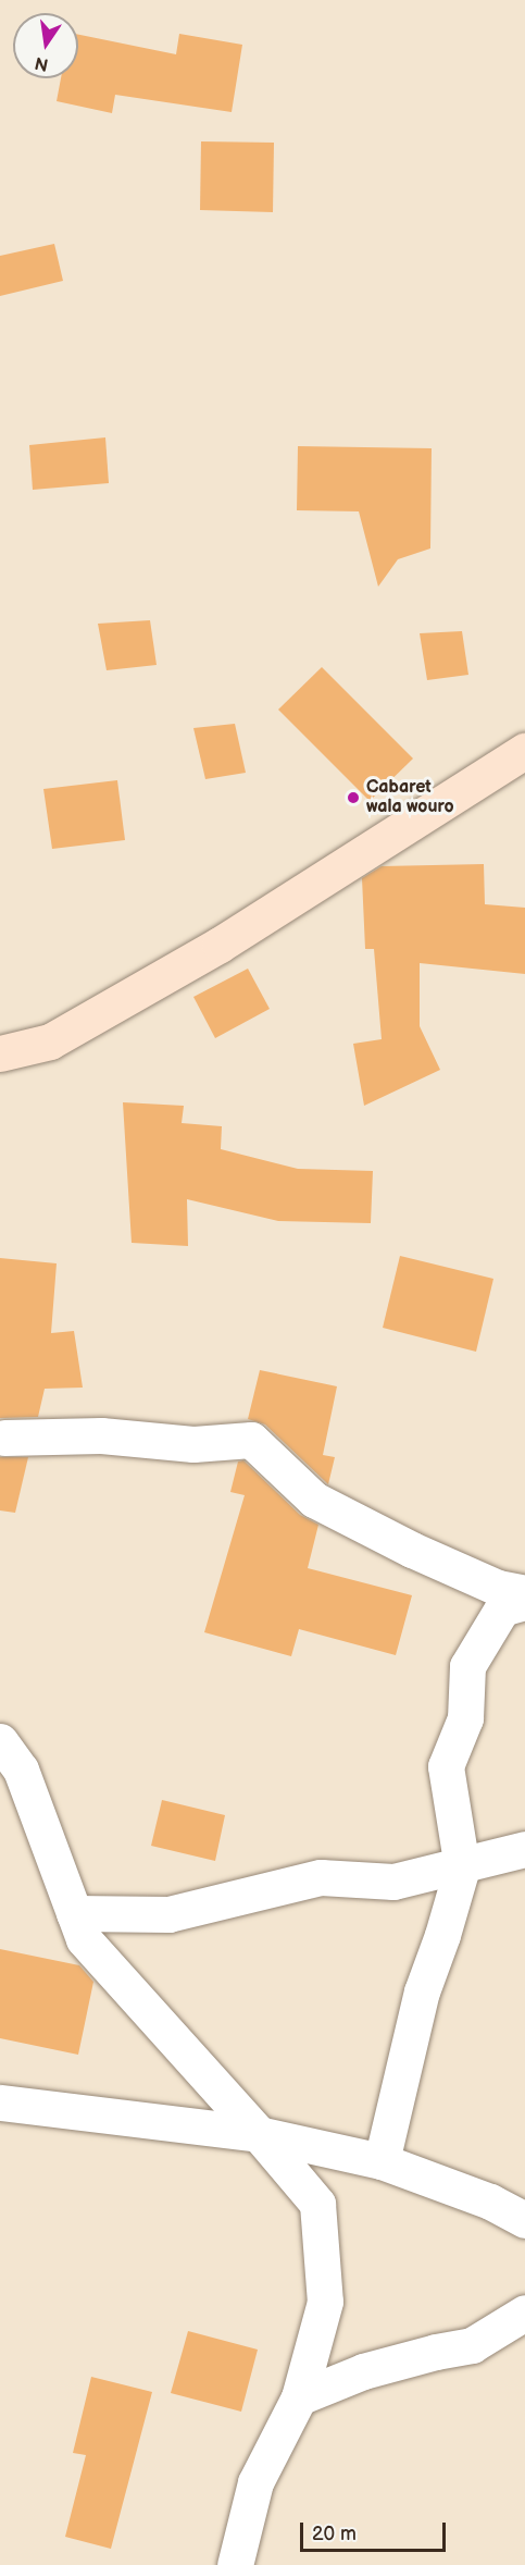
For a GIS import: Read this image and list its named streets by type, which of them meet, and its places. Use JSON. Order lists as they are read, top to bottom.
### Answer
{
  "places": ["Cabaret wala wouro"],
  "scale_bar": "20 m",
  "north": "bottom"
}
